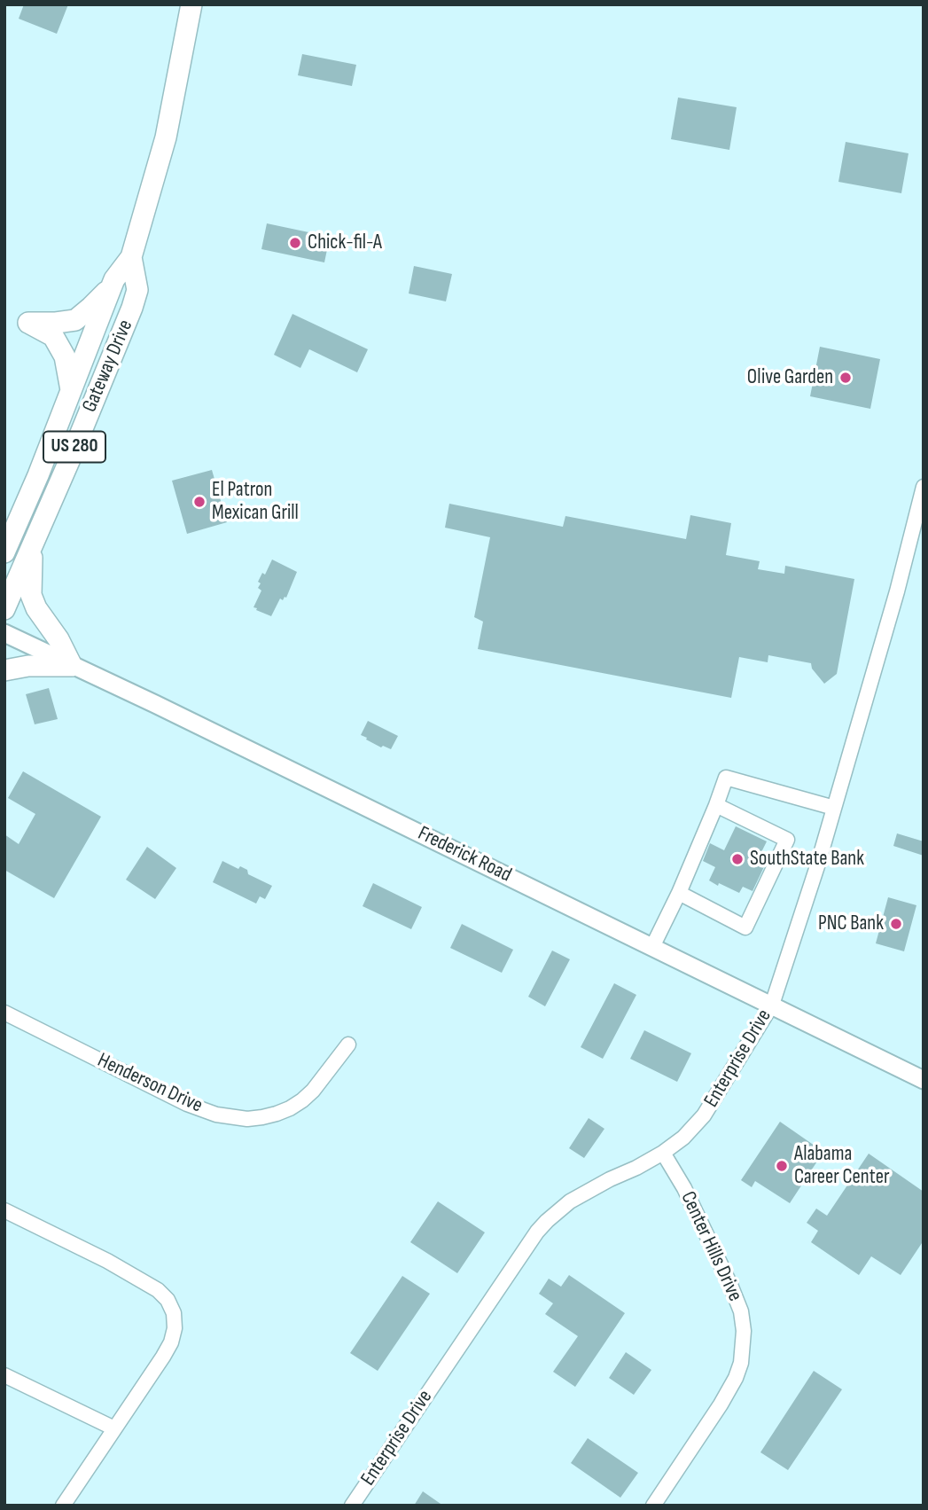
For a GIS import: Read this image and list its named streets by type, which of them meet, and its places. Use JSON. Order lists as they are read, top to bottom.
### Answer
{
  "streets": {
    "highway": ["Gateway Drive", "US 280"],
    "main road": ["Frederick Road"],
    "street": ["Enterprise Drive", "Henderson Drive", "Center Hills Drive"]
  },
  "crossings": [
    ["Frederick Road", "Enterprise Drive"],
    ["Enterprise Drive", "Center Hills Drive"]
  ],
  "places": [
    "Chick-fil-A",
    "Olive Garden",
    "El Patron Mexican Grill",
    "SouthState Bank",
    "PNC Bank",
    "Alabama Career Center"
  ]
}
